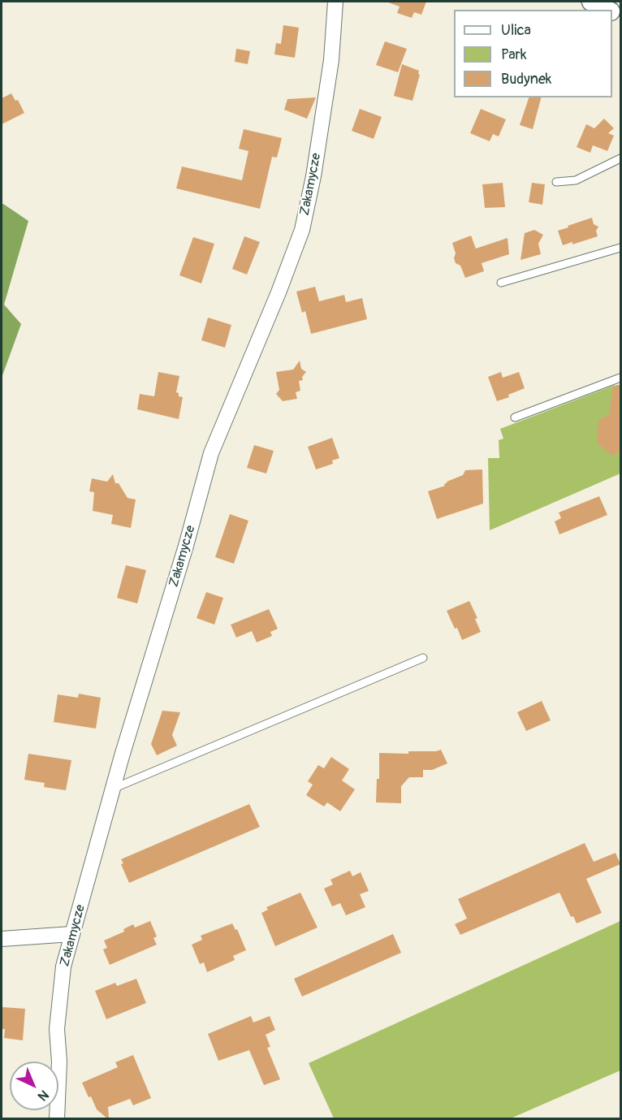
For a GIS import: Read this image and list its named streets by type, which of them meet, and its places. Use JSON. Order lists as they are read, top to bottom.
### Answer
{
  "streets": {
    "street": ["Zakamycze"]
  },
  "legend": ["Ulica", "Park", "Budynek"],
  "north": "bottom right"
}
